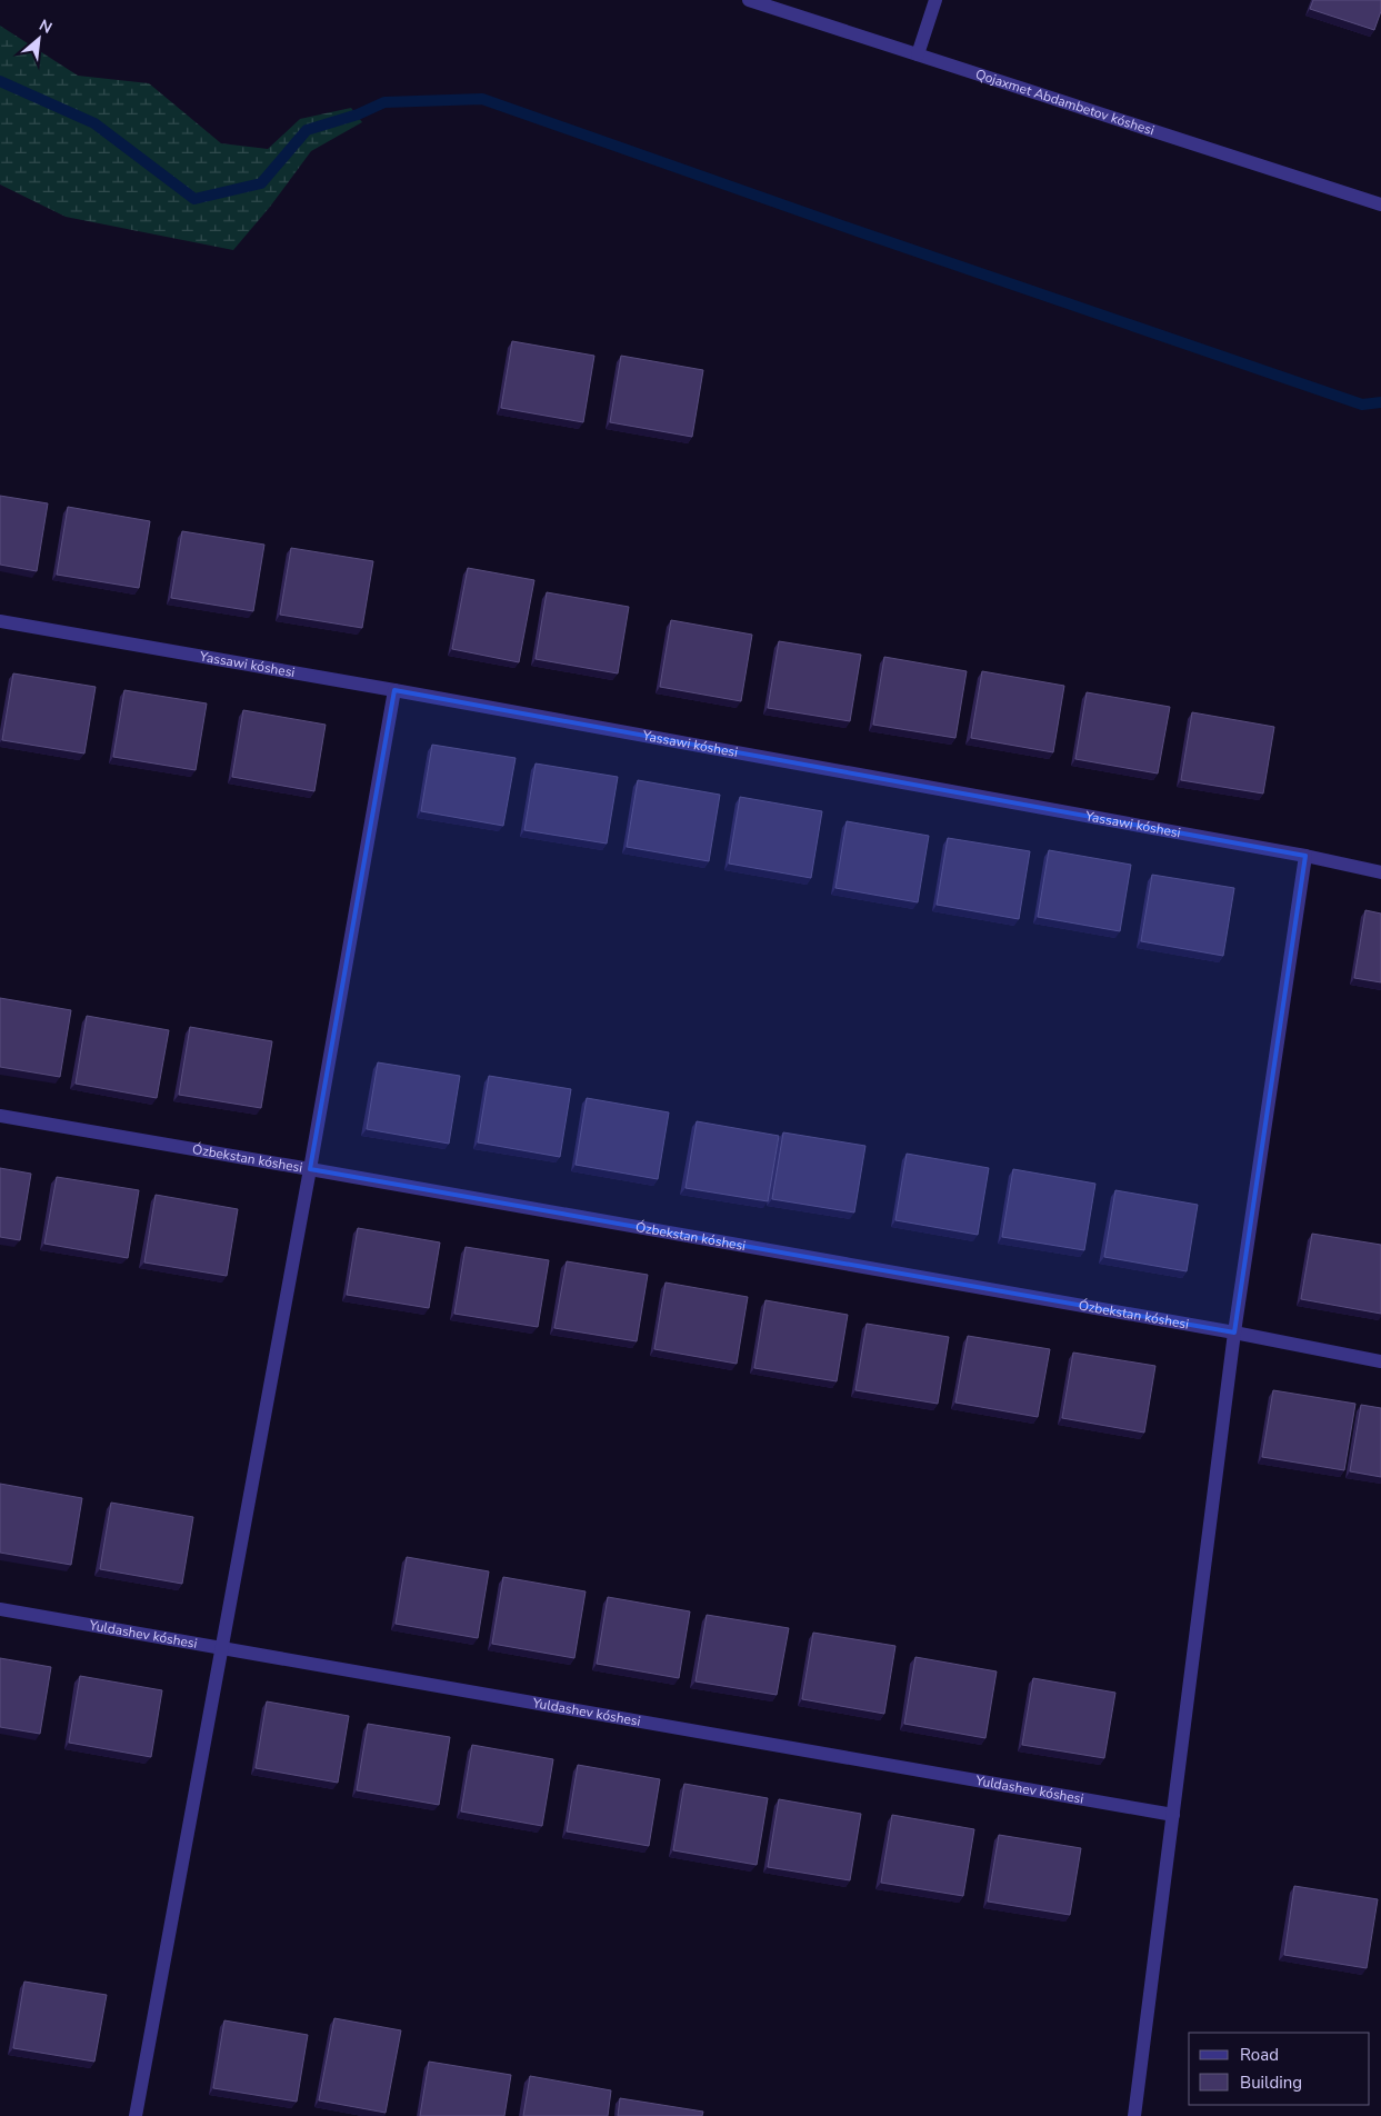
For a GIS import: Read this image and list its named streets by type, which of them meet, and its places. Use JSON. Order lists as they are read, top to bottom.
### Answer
{
  "streets": {
    "street": [
      "Qojaxmet Abdambetov kóshesi",
      "Yassawi kóshesi",
      "Ózbekstan kóshesi",
      "Yuldashev kóshesi"
    ]
  },
  "legend": ["Road", "Building"],
  "north": "top right"
}
